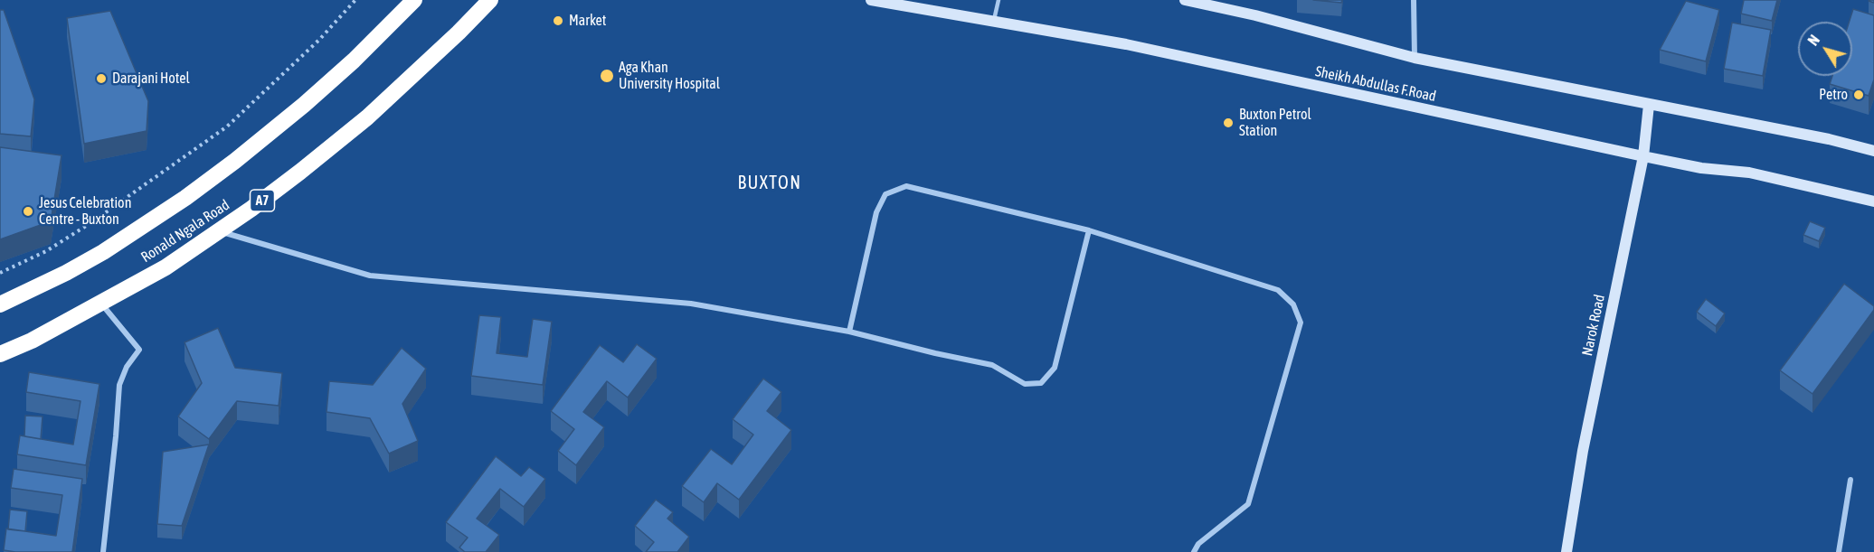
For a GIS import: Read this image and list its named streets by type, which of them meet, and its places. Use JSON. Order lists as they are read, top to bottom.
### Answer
{
  "streets": {
    "highway": ["A7", "Ronald Ngala Road"],
    "main road": ["Sheikh Abdullas F.Road", "Narok Road"]
  },
  "crossings": [
    ["Sheikh Abdullas F.Road", "Narok Road"]
  ],
  "districts": ["BUXTON"],
  "places": [
    "Market",
    "Aga Khan University Hospital",
    "Darajani Hotel",
    "Petro",
    "Buxton Petrol Station",
    "Jesus Celebration Centre - Buxton"
  ],
  "north": "top left"
}
